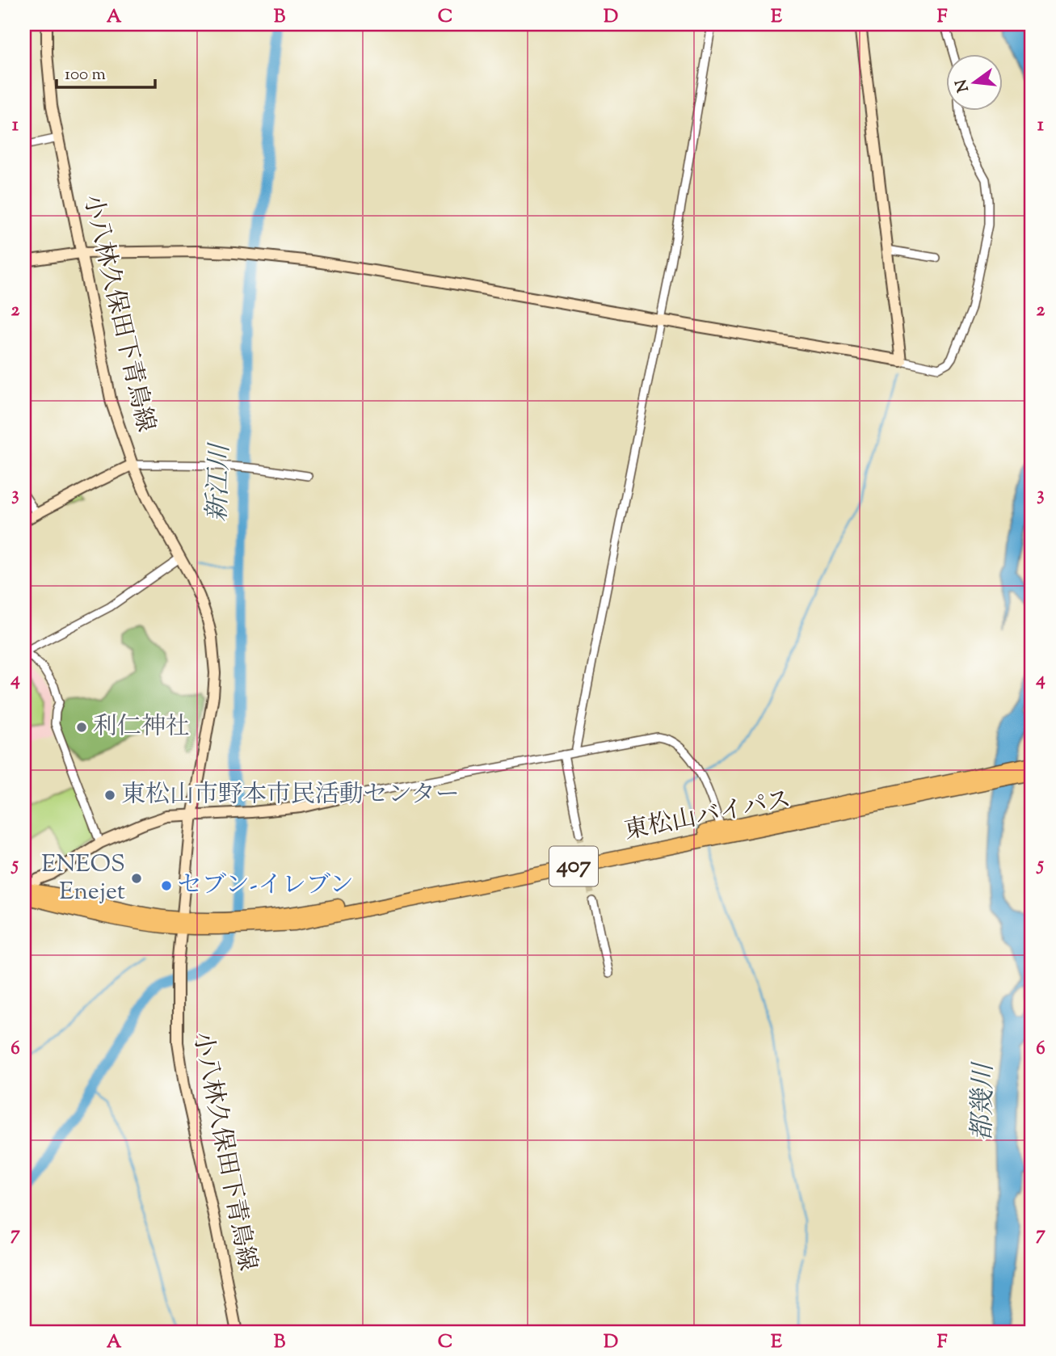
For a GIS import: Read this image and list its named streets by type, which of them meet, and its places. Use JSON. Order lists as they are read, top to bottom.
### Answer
{
  "streets": {
    "highway": ["東松山バイパス", "407"],
    "street": ["小八林久保田下青鳥線"]
  },
  "crossings": [
    ["小八林久保田下青鳥線", "東松山バイパス"]
  ],
  "water": ["新江川", "都幾川"],
  "places": [
    "利仁神社",
    "東松山市野本市民活動センター",
    "ENEOS Enejet",
    "セブン-イレブン"
  ],
  "scale_bar": "100 m",
  "north": "left",
  "grid": {
    "columns": [
      "A",
      "B",
      "C",
      "D",
      "E",
      "F"
    ],
    "rows": [
      "1",
      "2",
      "3",
      "4",
      "5",
      "6",
      "7"
    ]
  }
}
